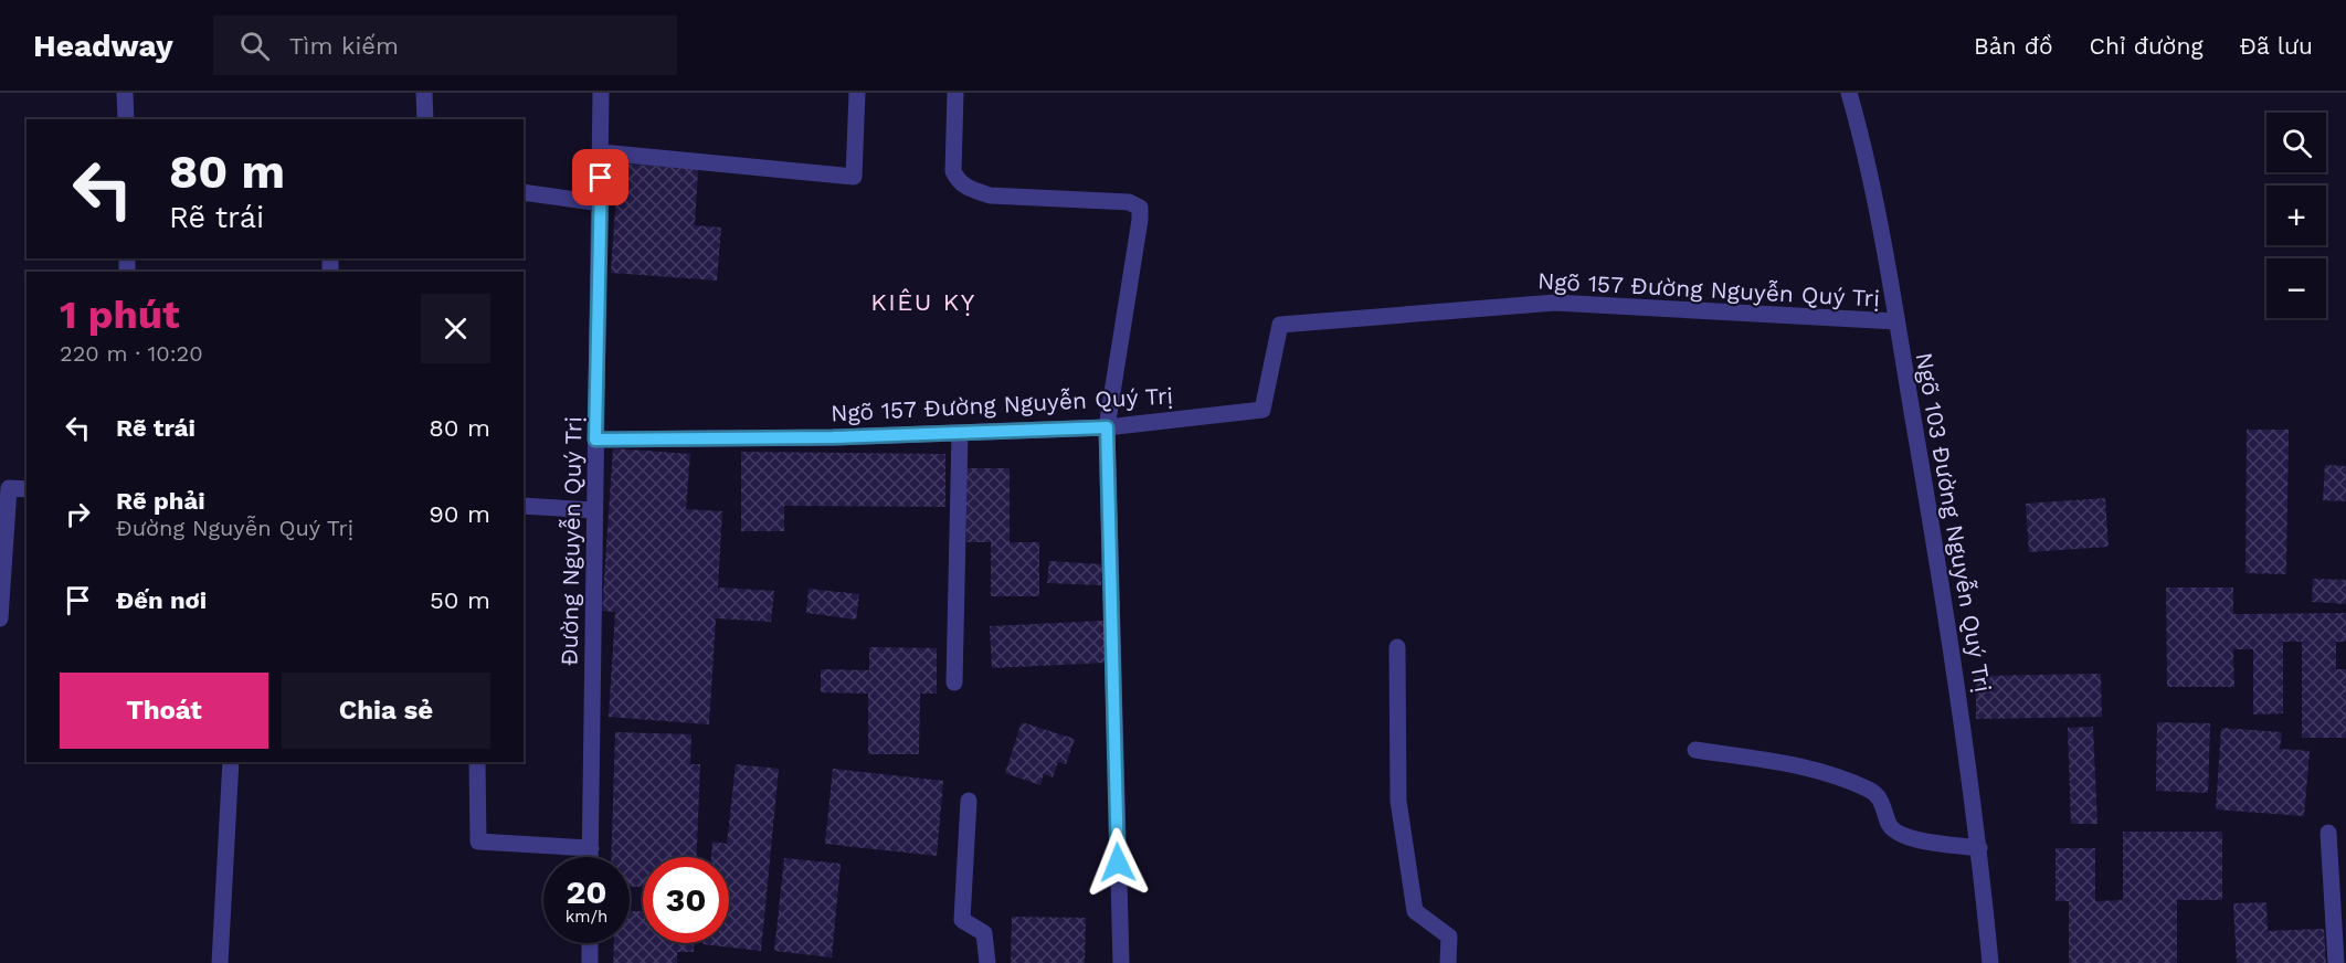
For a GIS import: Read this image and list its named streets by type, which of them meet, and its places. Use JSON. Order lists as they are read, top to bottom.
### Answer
{
  "streets": {
    "street": ["Ngõ 157 Đường Nguyễn Quý Trị", "Ngõ 103 Đường Nguyễn Quý Trị", "Đường Nguyễn Quý Trị"]
  },
  "crossings": [
    ["Ngõ 157 Đường Nguyễn Quý Trị", "Ngõ 103 Đường Nguyễn Quý Trị"],
    ["Ngõ 157 Đường Nguyễn Quý Trị", "Đường Nguyễn Quý Trị"]
  ],
  "districts": ["KIÊU KỴ"],
  "page": {
    "header": "Headway",
    "search": "Tìm kiếm",
    "nav": ["Bản đồ", "Chỉ đường", "Đã lưu"],
    "map_buttons": ["+", "−"],
    "turn": ["80 m", "Rẽ trái"],
    "heading": ["1 phút", "220 m · 10:20"],
    "list": [
      {
        "name": "Rẽ trái",
        "value": "80 m"
      },
      {
        "name": "Rẽ phải",
        "note": "Đường Nguyễn Quý Trị",
        "value": "90 m"
      },
      {
        "name": "Đến nơi",
        "value": "50 m"
      }
    ],
    "buttons": ["Thoát", "Chia sẻ"],
    "speed": "20 km/h",
    "limit": "30"
  }
}
